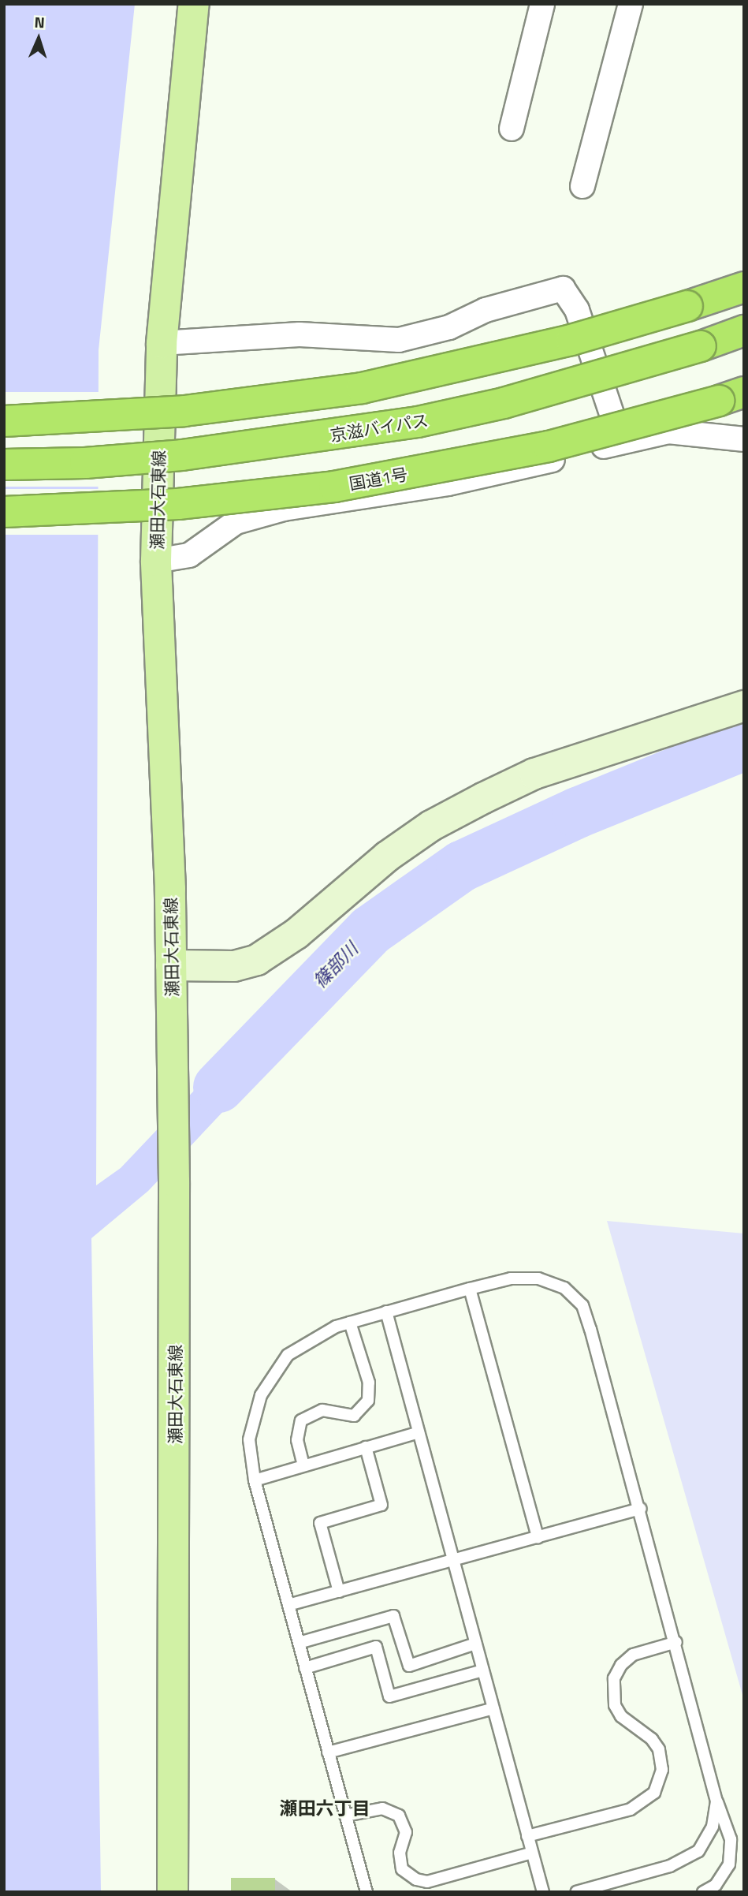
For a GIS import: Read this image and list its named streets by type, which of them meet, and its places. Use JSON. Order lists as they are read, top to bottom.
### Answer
{
  "streets": {
    "highway": ["京滋バイパス", "国道1号"],
    "main road": ["瀬田大石東線"]
  },
  "districts": ["瀬田六丁目"],
  "water": ["篠部川"],
  "north": "top"
}
